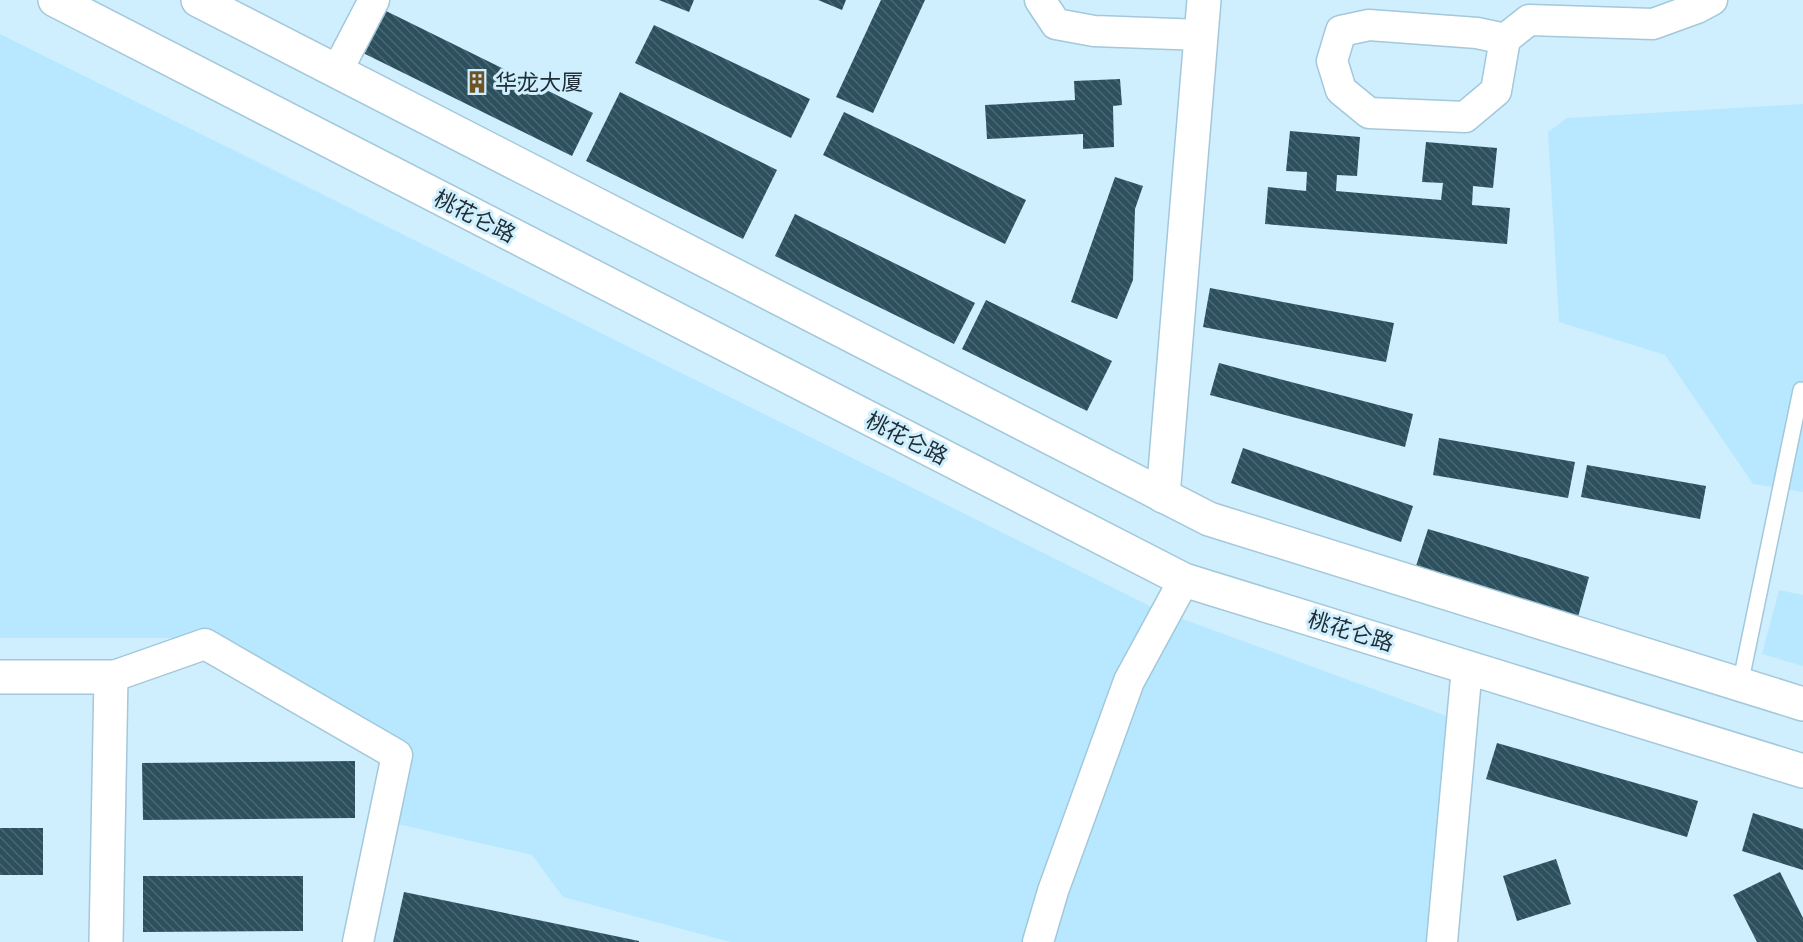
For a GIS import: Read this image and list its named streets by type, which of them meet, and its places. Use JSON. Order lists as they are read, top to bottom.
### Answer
{
  "streets": {
    "main road": ["桃花仑路"]
  },
  "places": {
    "building": ["华龙大厦"]
  }
}
